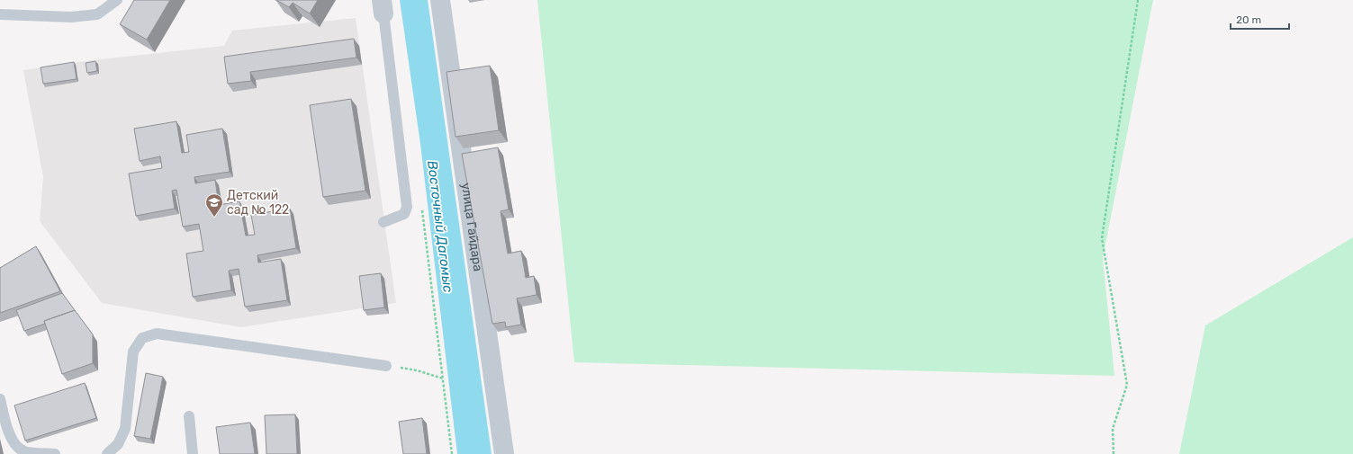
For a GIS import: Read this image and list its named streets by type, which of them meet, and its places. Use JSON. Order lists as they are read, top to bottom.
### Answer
{
  "streets": {
    "street": ["улица Гайдара"]
  },
  "water": ["Восточный Дагомыс"],
  "places": {
    "school or university": ["Детский сад № 122"]
  },
  "scale_bar": "20 m"
}
